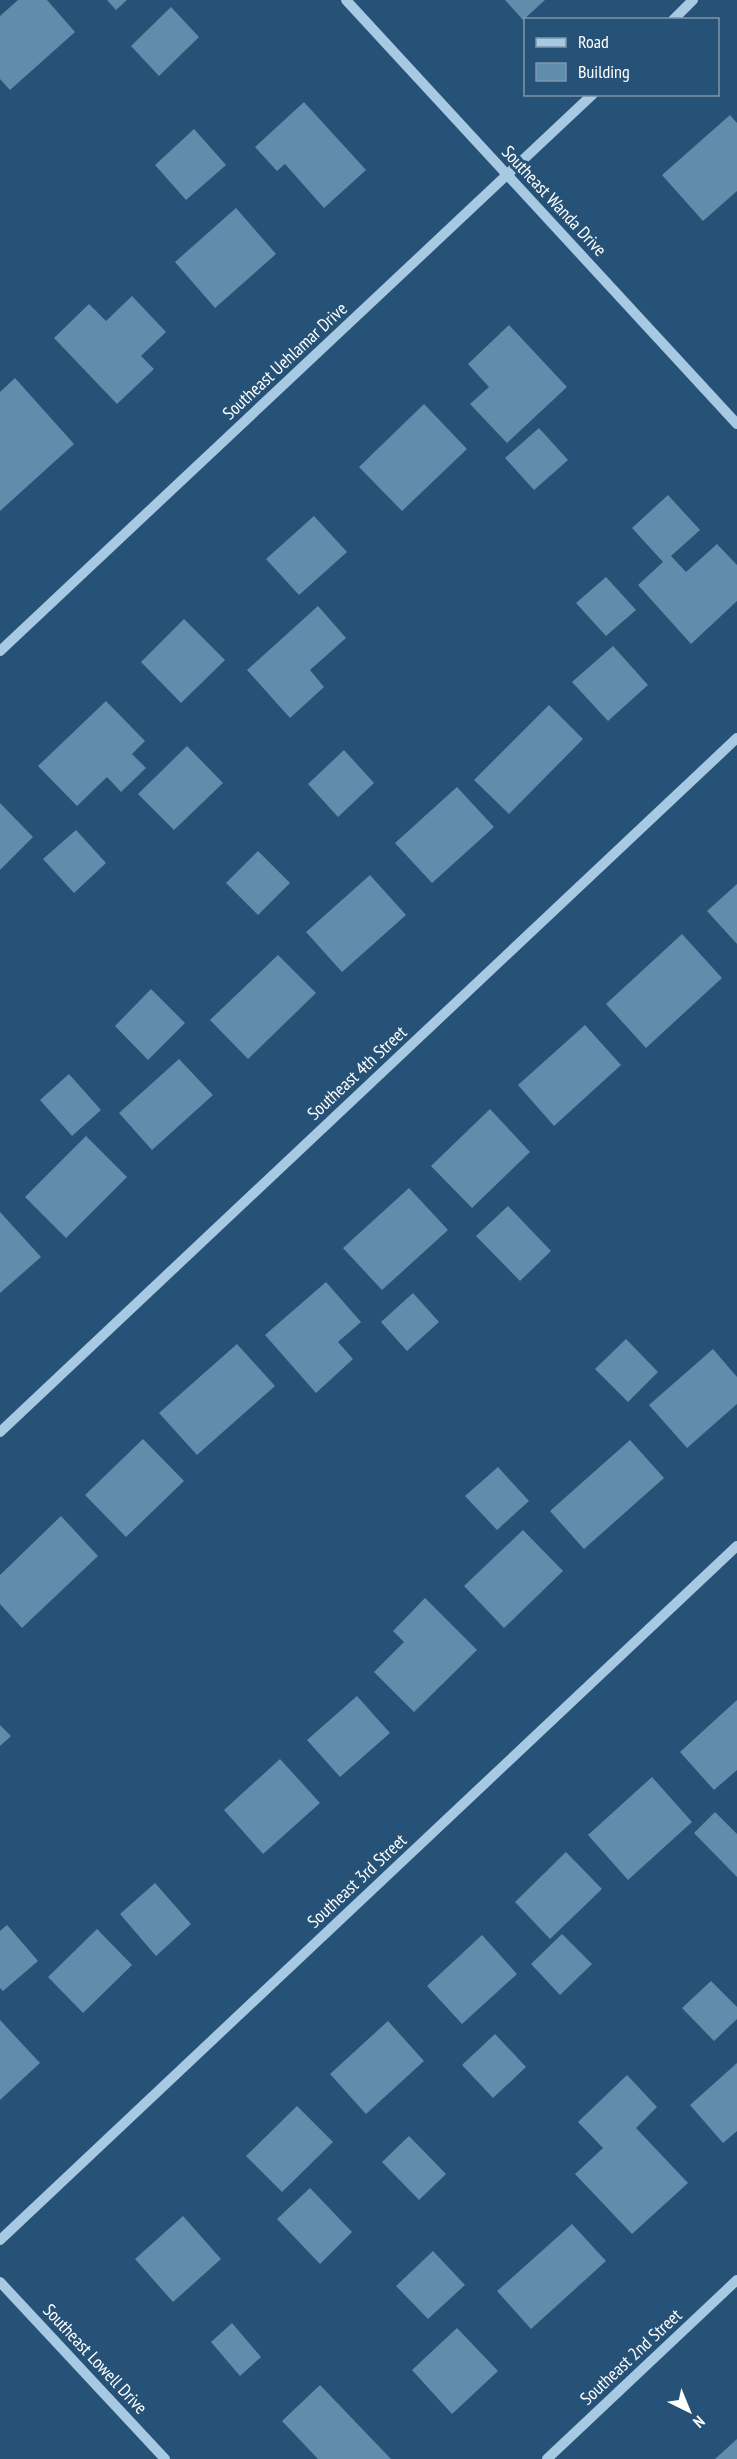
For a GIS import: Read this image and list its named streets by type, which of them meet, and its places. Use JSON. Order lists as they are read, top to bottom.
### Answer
{
  "streets": {
    "street": [
      "Southeast Wanda Drive",
      "Southeast Uehlamar Drive",
      "Southeast 4th Street",
      "Southeast 3rd Street",
      "Southeast 2nd Street",
      "Southeast Lowell Drive"
    ]
  },
  "crossings": [
    ["Southeast Wanda Drive", "Southeast Uehlamar Drive"]
  ],
  "legend": ["Road", "Building"],
  "north": "bottom right"
}
